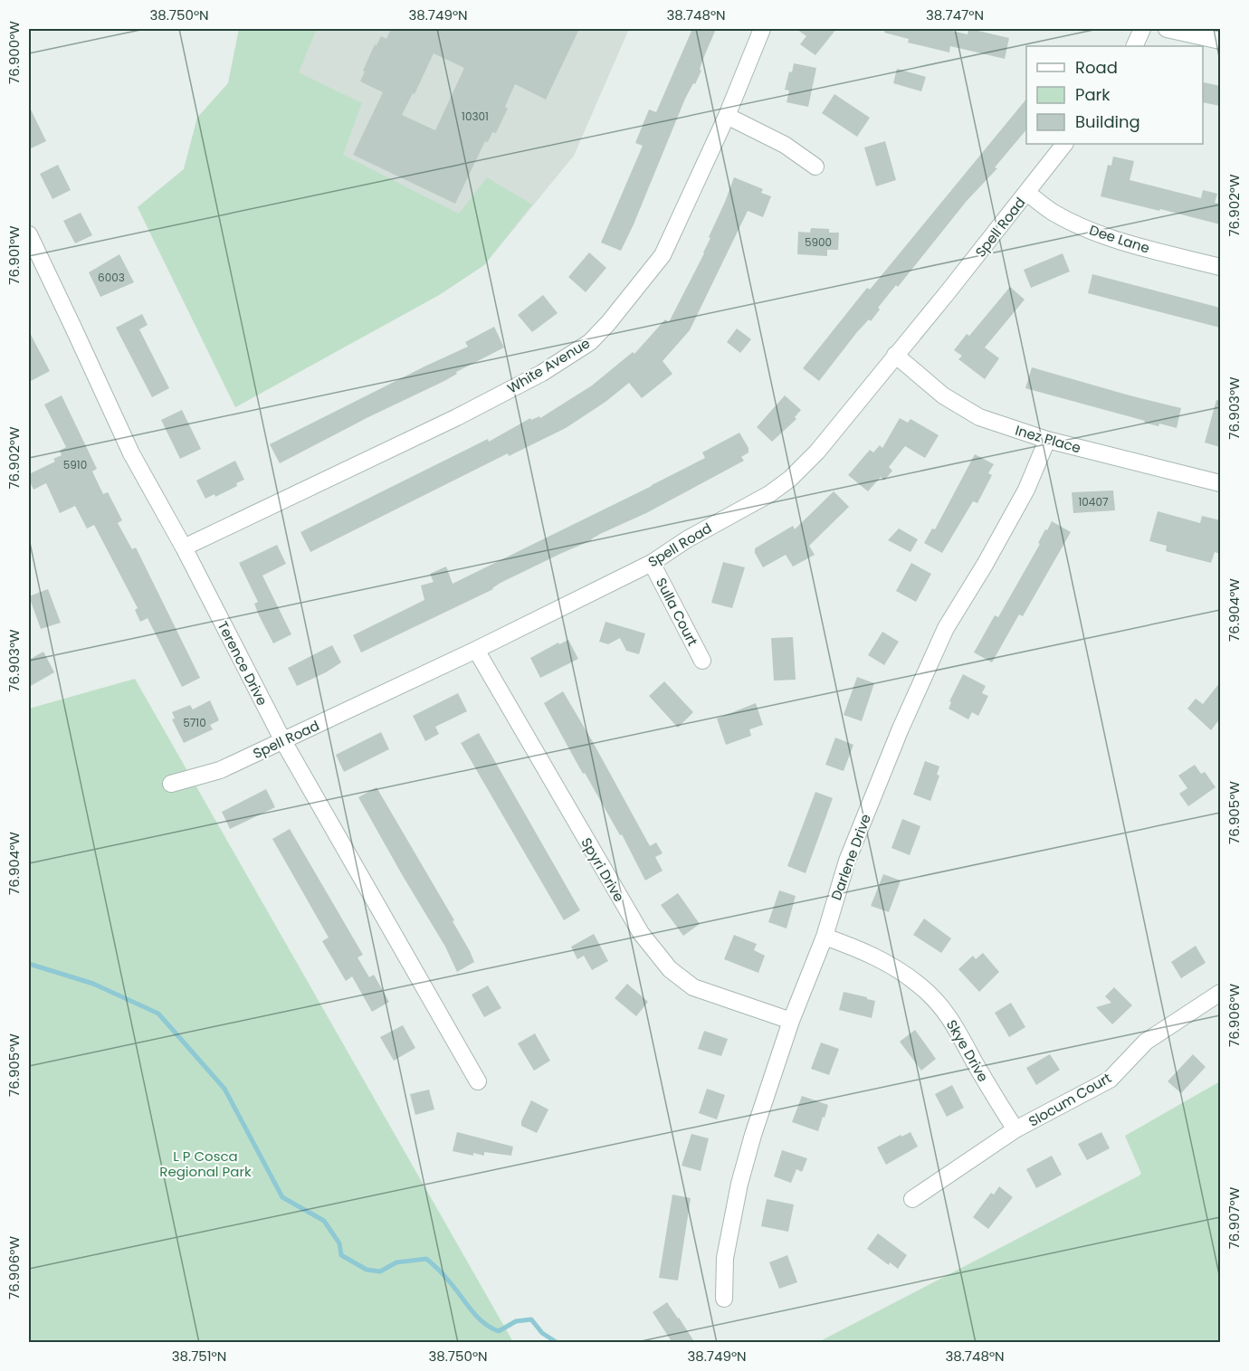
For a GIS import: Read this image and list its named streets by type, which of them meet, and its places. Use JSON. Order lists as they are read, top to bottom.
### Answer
{
  "streets": {
    "street": [
      "Spell Road",
      "Dee Lane",
      "White Avenue",
      "Inez Place",
      "Sulla Court",
      "Terence Drive",
      "Darlene Drive",
      "Spyri Drive",
      "Skye Drive",
      "Slocum Court"
    ]
  },
  "crossings": [
    ["Spell Road", "Dee Lane"],
    ["Spell Road", "Inez Place"],
    ["Spell Road", "Sulla Court"],
    ["Spell Road", "Terence Drive"],
    ["Spell Road", "Spyri Drive"],
    ["White Avenue", "Terence Drive"],
    ["Inez Place", "Darlene Drive"],
    ["Darlene Drive", "Spyri Drive"],
    ["Darlene Drive", "Skye Drive"],
    ["Skye Drive", "Slocum Court"]
  ],
  "parks": ["L P Cosca Regional Park"],
  "house_numbers": [
    "10301",
    "5900",
    "6003",
    "5910",
    "10407",
    "5710"
  ],
  "legend": ["Road", "Park", "Building"],
  "coordinates": [
    "38.750°N",
    "38.749°N",
    "38.748°N",
    "38.747°N",
    "76.900°W",
    "76.902°W",
    "76.901°W",
    "76.903°W",
    "76.904°W",
    "76.905°W",
    "76.906°W",
    "76.907°W",
    "38.751°N"
  ]
}
